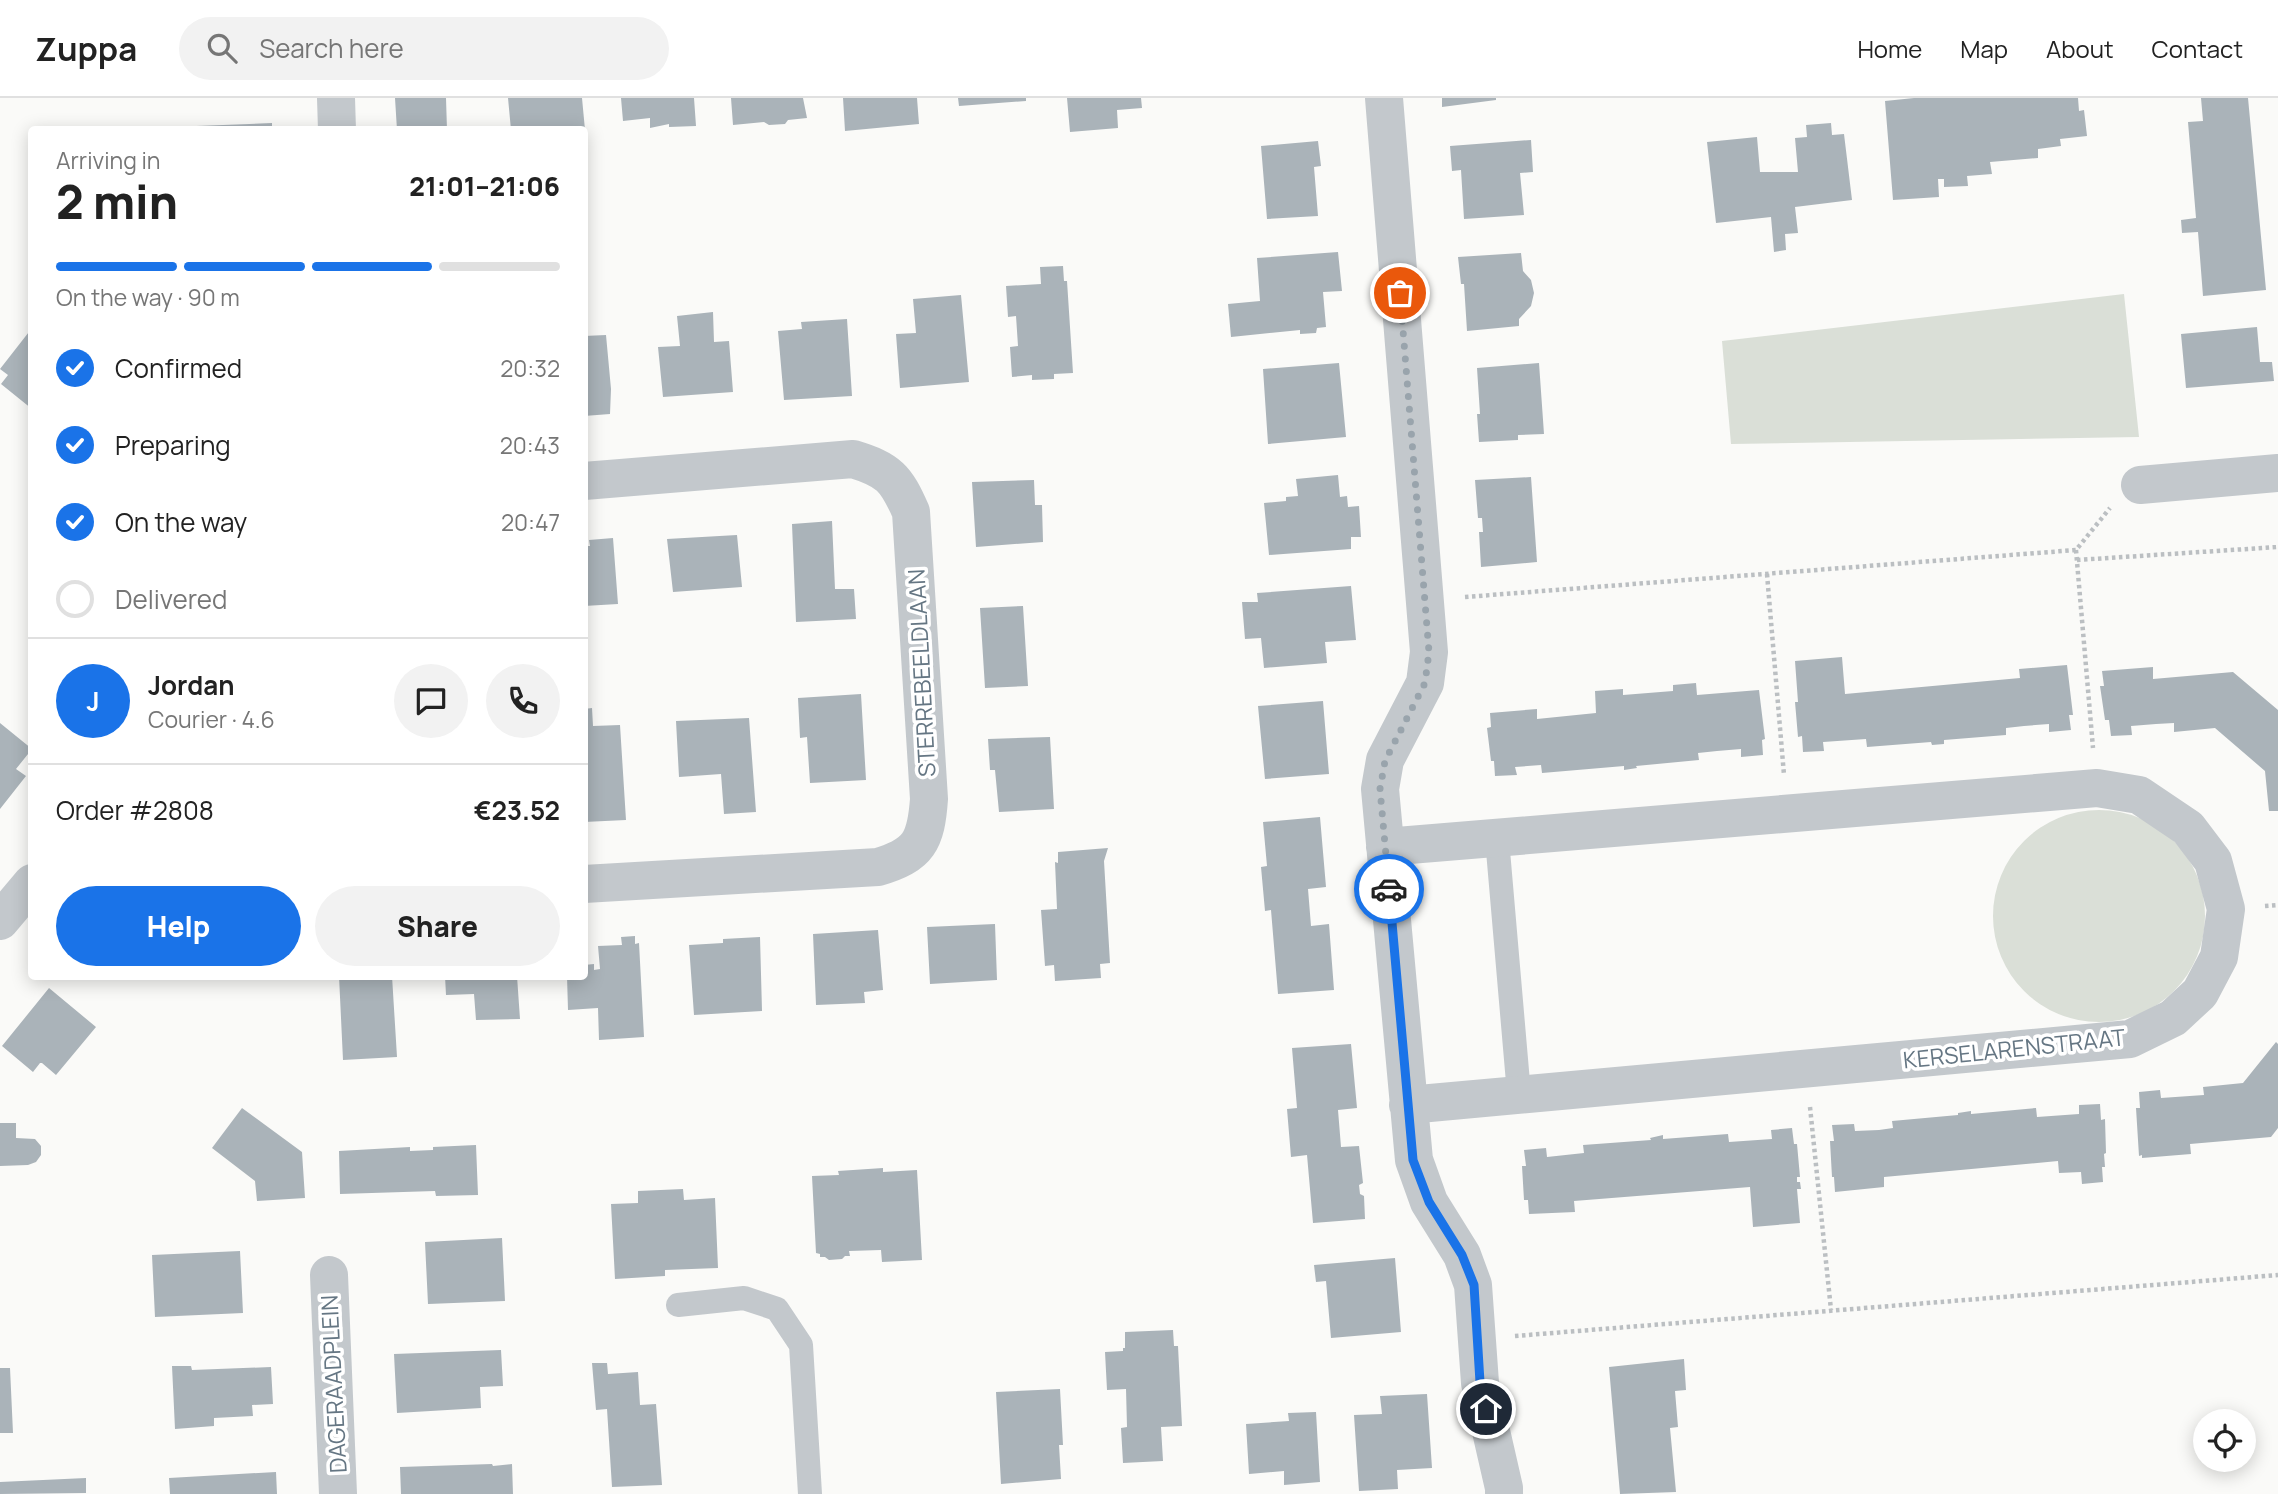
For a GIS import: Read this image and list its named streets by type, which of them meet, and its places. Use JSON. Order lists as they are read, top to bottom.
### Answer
{
  "streets": {
    "street": ["STERREBEELDLAAN", "KERSELARENSTRAAT", "DAGERAADPLEIN"]
  },
  "page": {
    "header": "Zuppa",
    "search": "Search here",
    "nav": [
      "Home",
      "Map",
      "About",
      "Contact"
    ],
    "heading": ["2 min", "Arriving in", "21:01–21:06"],
    "panel": [
      "Jordan",
      "Courier · 4.6",
      "Order #2808",
      "€23.52"
    ],
    "bar": "On the way · 90 m",
    "list": [
      ["Confirmed", "20:32"],
      ["Preparing", "20:43"],
      ["On the way", "20:47"],
      "Delivered"
    ],
    "round": "J",
    "buttons": ["Help", "Share"]
  }
}
